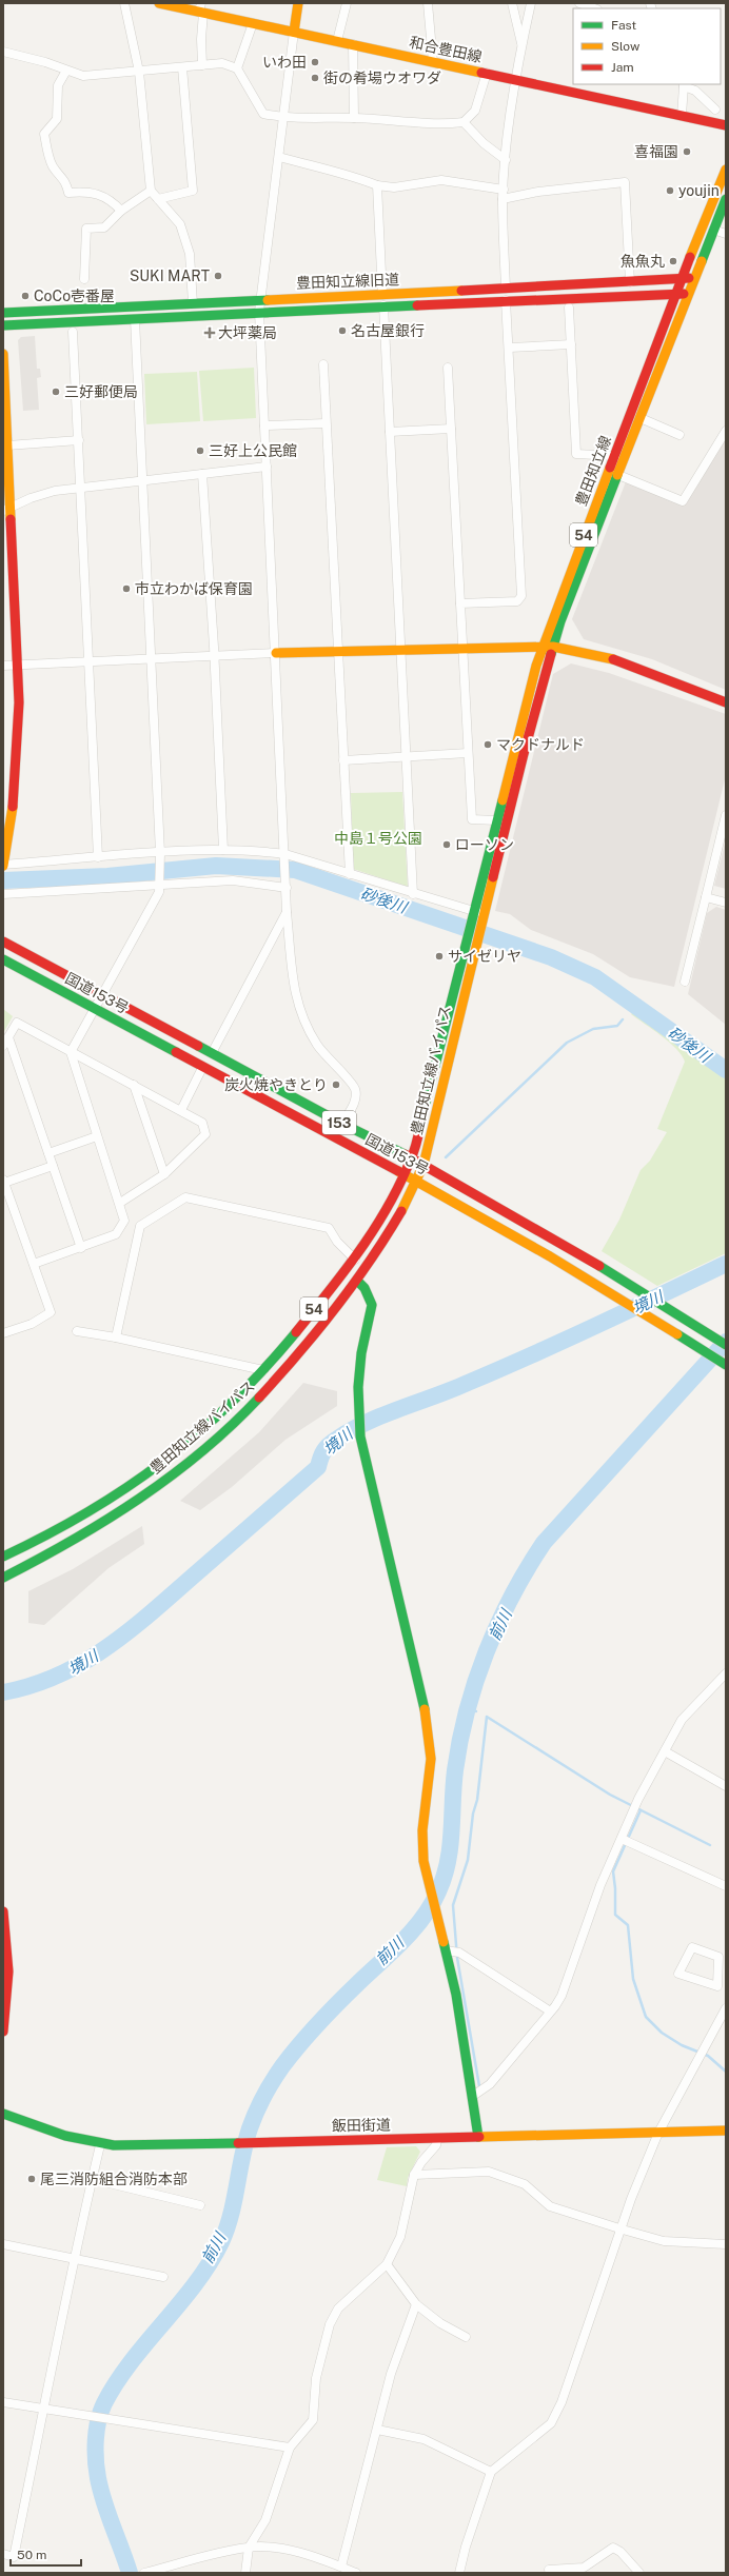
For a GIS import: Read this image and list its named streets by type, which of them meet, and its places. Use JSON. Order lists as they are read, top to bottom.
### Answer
{
  "streets": {
    "main road": [
      "和合豊田線",
      "豊田知立線旧道",
      "豊田知立線",
      "54",
      "国道153号",
      "豊田知立線バイパス",
      "153",
      "飯田街道"
    ]
  },
  "crossings": [
    ["豊田知立線旧道", "豊田知立線"],
    ["豊田知立線", "豊田知立線バイパス"],
    ["国道153号", "豊田知立線バイパス"]
  ],
  "water": ["砂後川", "境川", "前川"],
  "parks": ["中島１号公園"],
  "places": {
    "other": [
      "いわ田",
      "街の肴場ウオワダ",
      "喜福園",
      "youjin",
      "魚魚丸",
      "SUKI MART",
      "CoCo壱番屋",
      "名古屋銀行",
      "三好郵便局",
      "三好上公民館",
      "市立わかば保育園",
      "マクドナルド",
      "ローソン",
      "サイゼリヤ",
      "炭火焼やきとり",
      "尾三消防組合消防本部"
    ],
    "health": ["大坪薬局"]
  },
  "legend": ["Fast", "Slow", "Jam"],
  "scale_bar": "50 m"
}
